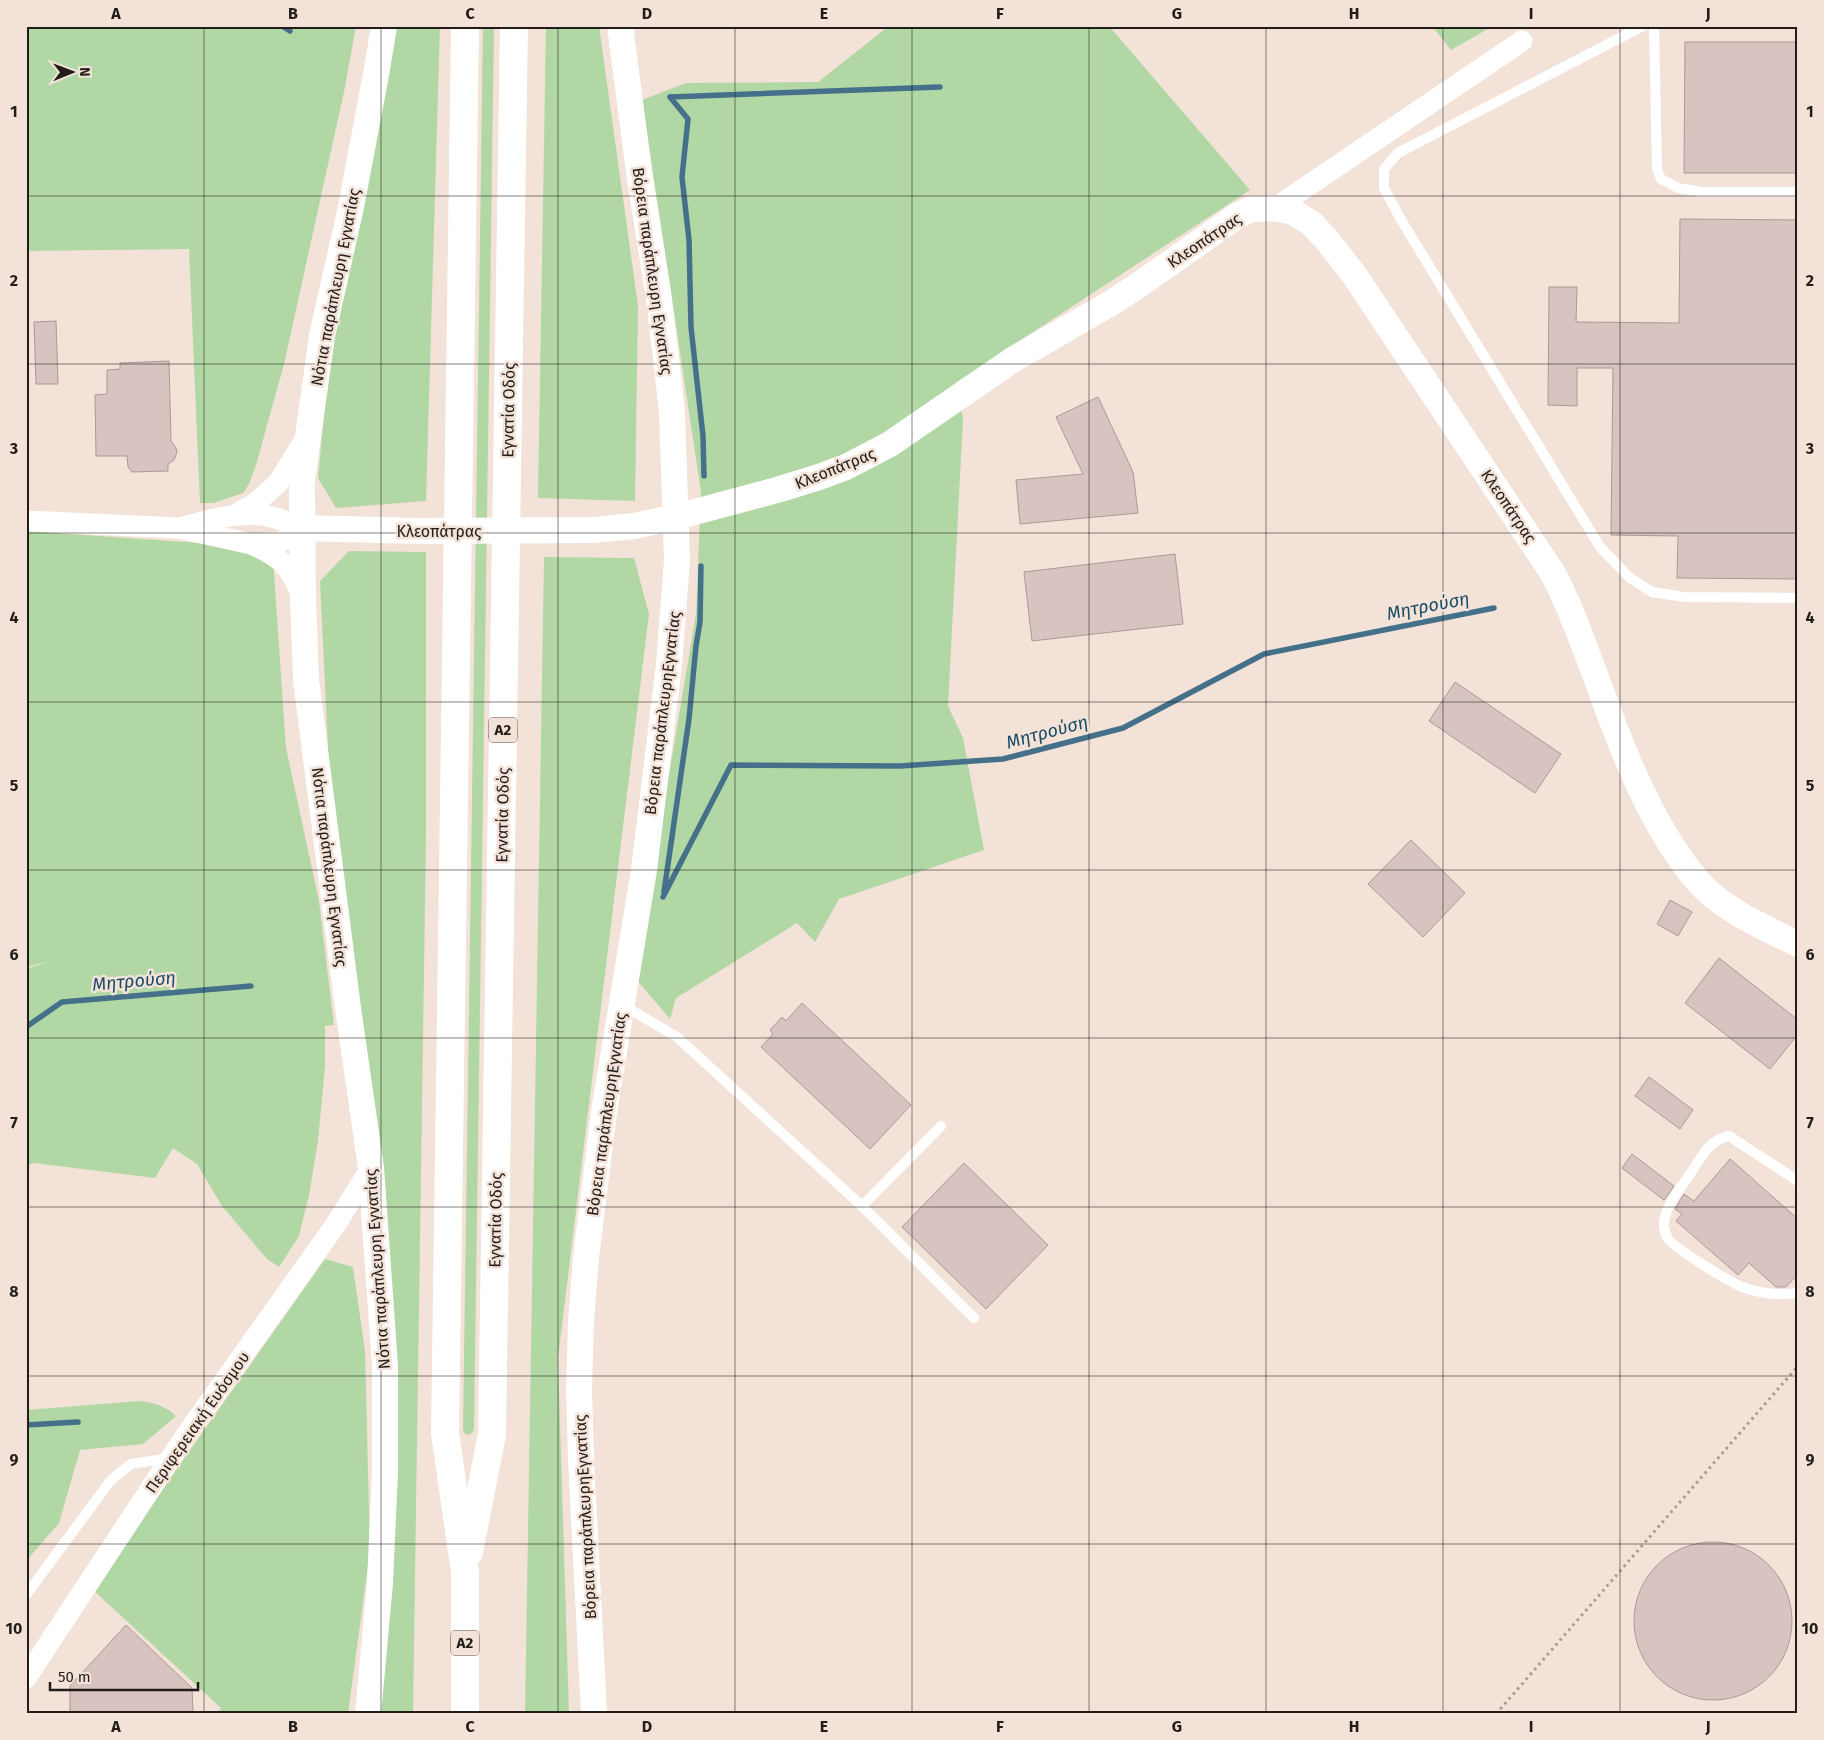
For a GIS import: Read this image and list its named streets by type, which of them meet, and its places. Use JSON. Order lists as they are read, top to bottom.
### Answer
{
  "streets": {
    "highway": ["Εγνατία Οδός", "Α2"],
    "street": [
      "Κλεοπάτρας",
      "Βόρεια παράπλευρη Εγνατίας",
      "Νότια παράπλευρη Εγνατίας",
      "Βόρεια παράπλευρηΕγνατίας",
      "Περιφερειακή Ευόσμου"
    ]
  },
  "crossings": [
    ["Κλεοπάτρας", "Βόρεια παράπλευρη Εγνατίας"],
    ["Κλεοπάτρας", "Νότια παράπλευρη Εγνατίας"],
    ["Κλεοπάτρας", "Βόρεια παράπλευρηΕγνατίας"],
    ["Βόρεια παράπλευρη Εγνατίας", "Βόρεια παράπλευρηΕγνατίας"],
    ["Νότια παράπλευρη Εγνατίας", "Περιφερειακή Ευόσμου"]
  ],
  "water": ["Μητρούση"],
  "scale_bar": "50 m",
  "north": "right",
  "grid": {
    "columns": [
      "A",
      "B",
      "C",
      "D",
      "E",
      "F",
      "G",
      "H",
      "I",
      "J"
    ],
    "rows": [
      "1",
      "2",
      "3",
      "4",
      "5",
      "6",
      "7",
      "8",
      "9",
      "10"
    ]
  }
}
